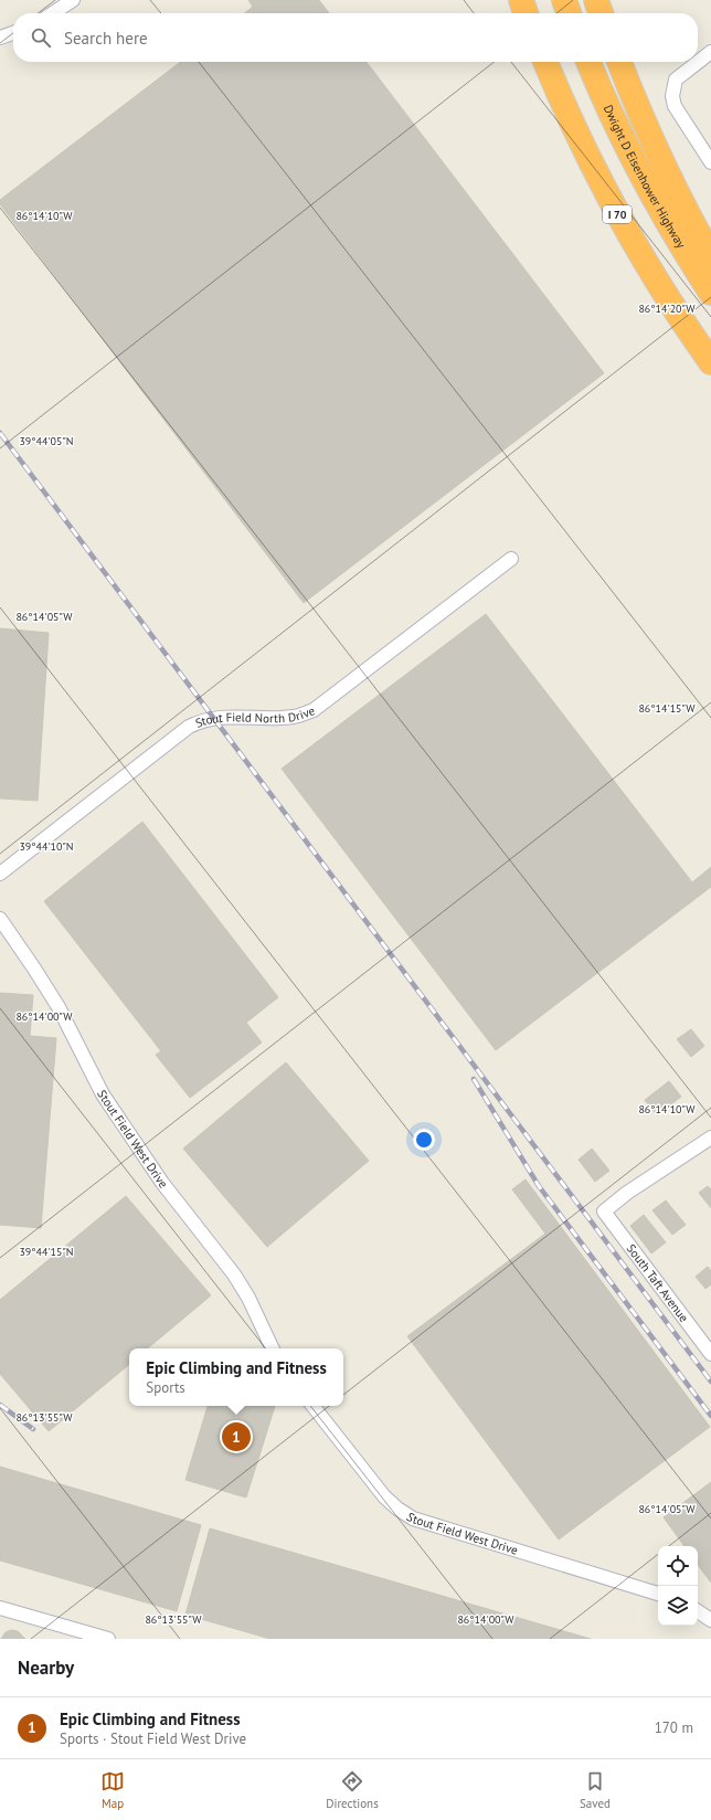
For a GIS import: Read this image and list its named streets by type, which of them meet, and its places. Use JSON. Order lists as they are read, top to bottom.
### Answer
{
  "streets": {
    "highway": ["Dwight D Eisenhower Highway", "I 70"],
    "street": ["Stout Field North Drive", "Stout Field West Drive", "South Taft Avenue"]
  },
  "page": {
    "search": "Search here",
    "popup": ["Epic Climbing and Fitness", "Sports"],
    "pins": "1",
    "heading": "Nearby",
    "list": [
      {
        "mark": "1",
        "name": "Epic Climbing and Fitness",
        "note": "Sports · Stout Field West Drive",
        "value": "170 m"
      }
    ],
    "nav": ["Map", "Directions", "Saved"]
  },
  "coordinates": [
    "86°14'10\"W",
    "86°14'20\"W",
    "39°44'05\"N",
    "86°14'05\"W",
    "86°14'15\"W",
    "39°44'10\"N",
    "86°14'00\"W",
    "39°44'15\"N",
    "86°13'55\"W"
  ]
}
